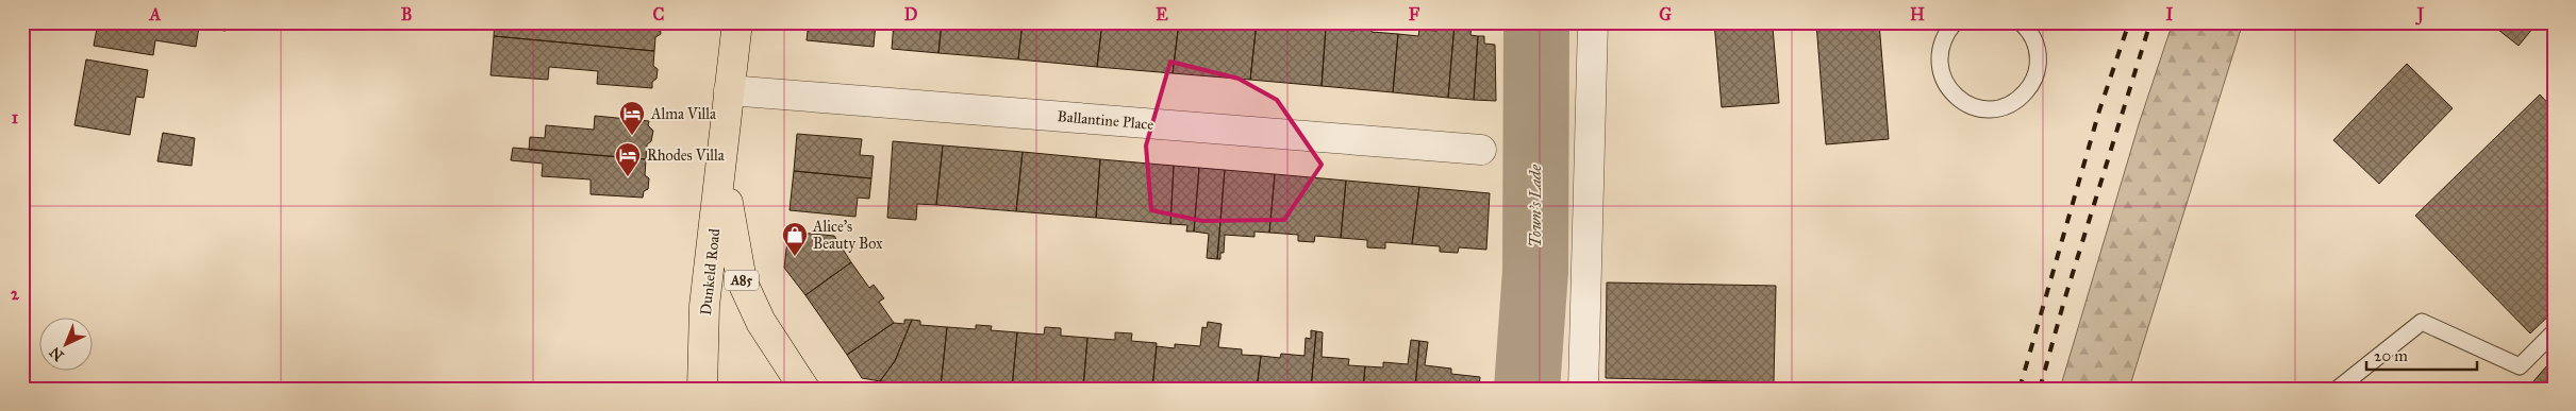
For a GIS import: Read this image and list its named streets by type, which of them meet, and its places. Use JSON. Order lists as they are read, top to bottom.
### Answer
{
  "streets": {
    "main road": ["Dunkeld Road", "A85"],
    "street": ["Ballantine Place"]
  },
  "crossings": [
    ["Ballantine Place", "Dunkeld Road"]
  ],
  "water": ["Town's Lade"],
  "places": {
    "hotel": ["Alma Villa", "Rhodes Villa"],
    "shop": ["Alice's Beauty Box"]
  },
  "scale_bar": "20 m",
  "north": "bottom left",
  "grid": {
    "columns": [
      "A",
      "B",
      "C",
      "D",
      "E",
      "F",
      "G",
      "H",
      "I",
      "J"
    ],
    "rows": ["1", "2"]
  }
}
